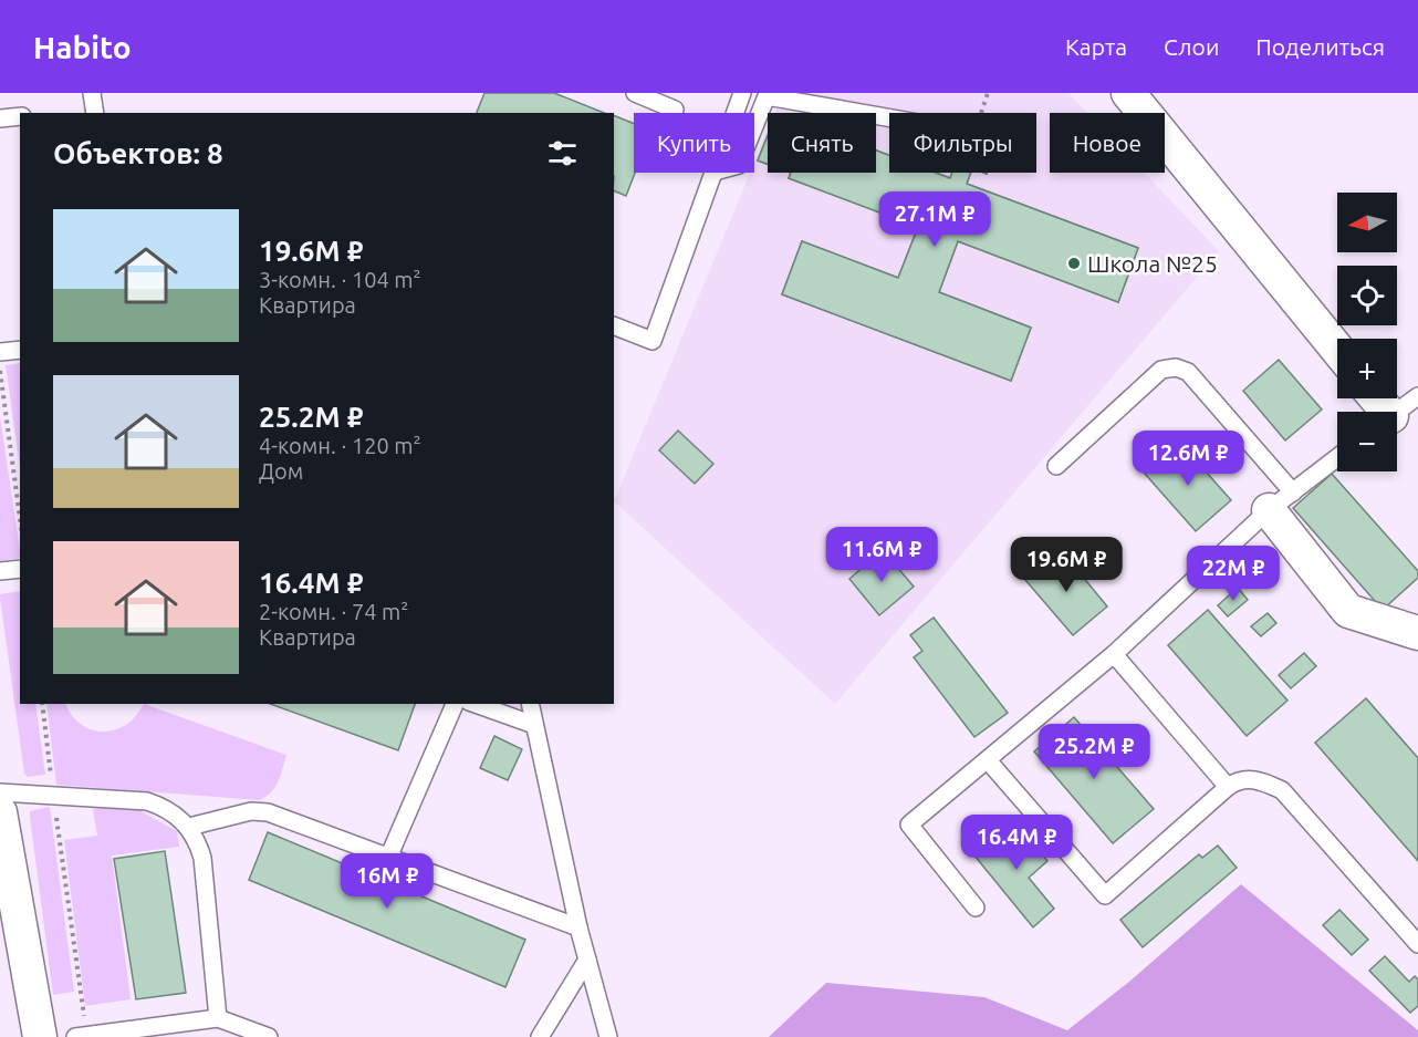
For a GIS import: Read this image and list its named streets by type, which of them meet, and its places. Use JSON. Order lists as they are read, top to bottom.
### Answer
{
  "places": ["Школа №25"],
  "north": "left",
  "page": {
    "header": "Habito",
    "nav": ["Карта", "Слои", "Поделиться"],
    "chip": [
      "Купить",
      "Снять",
      "Фильтры",
      "Новое"
    ],
    "heading": "Объектов: 8",
    "price": [
      "27.1M ₽",
      "12.6M ₽",
      "11.6M ₽",
      "19.6M ₽",
      "22M ₽",
      "25.2M ₽",
      "16.4M ₽",
      "16M ₽"
    ],
    "map_buttons": ["+", "−"],
    "list": [
      {
        "name": "19.6M ₽",
        "note": "3-комн. · 104 m² · Квартира"
      },
      {
        "name": "25.2M ₽",
        "note": "4-комн. · 120 m² · Дом"
      },
      {
        "name": "16.4M ₽",
        "note": "2-комн. · 74 m² · Квартира"
      }
    ]
  }
}
